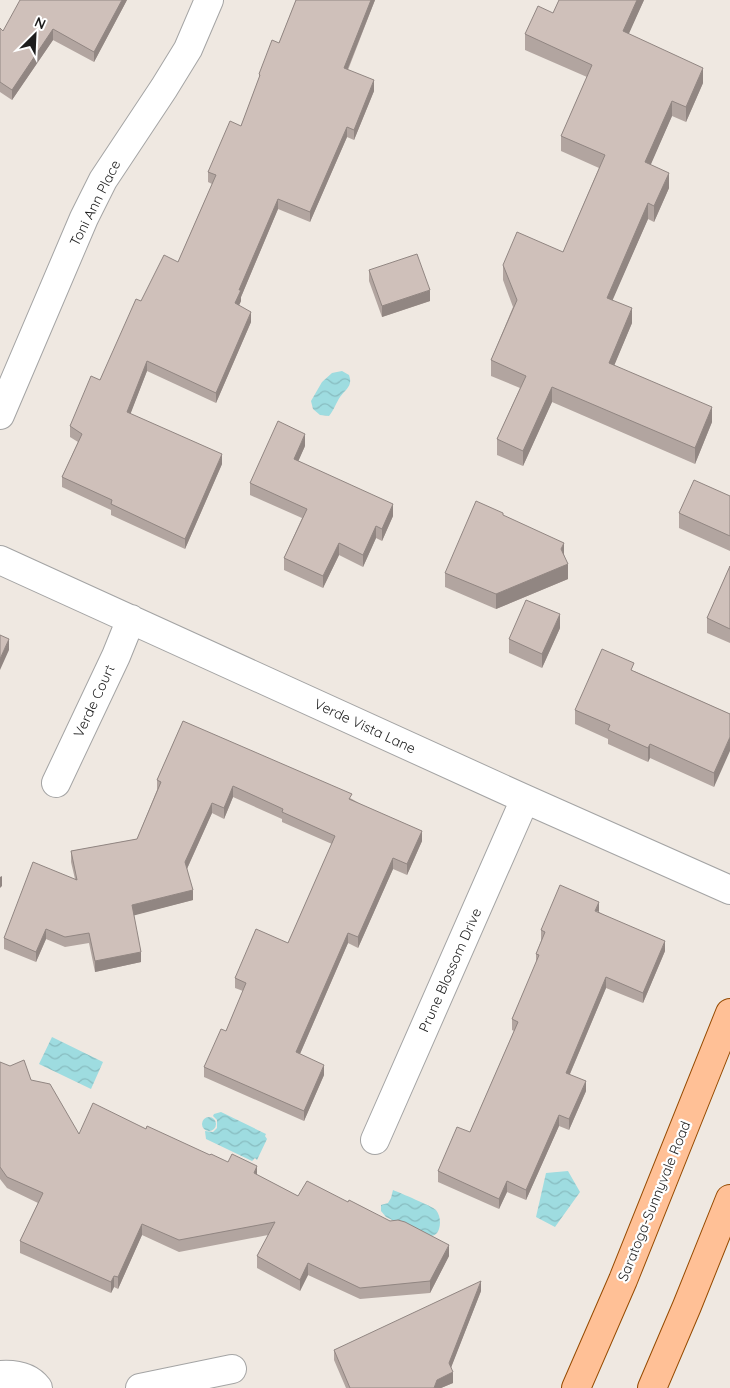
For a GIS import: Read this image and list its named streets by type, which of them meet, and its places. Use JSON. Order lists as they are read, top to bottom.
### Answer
{
  "streets": {
    "main road": ["Saratoga-Sunnyvale Road"],
    "street": [
      "Toni Ann Place",
      "Verde Court",
      "Verde Vista Lane",
      "Prune Blossom Drive"
    ]
  },
  "crossings": [
    ["Verde Court", "Verde Vista Lane"],
    ["Verde Vista Lane", "Prune Blossom Drive"]
  ],
  "north": "top right"
}
